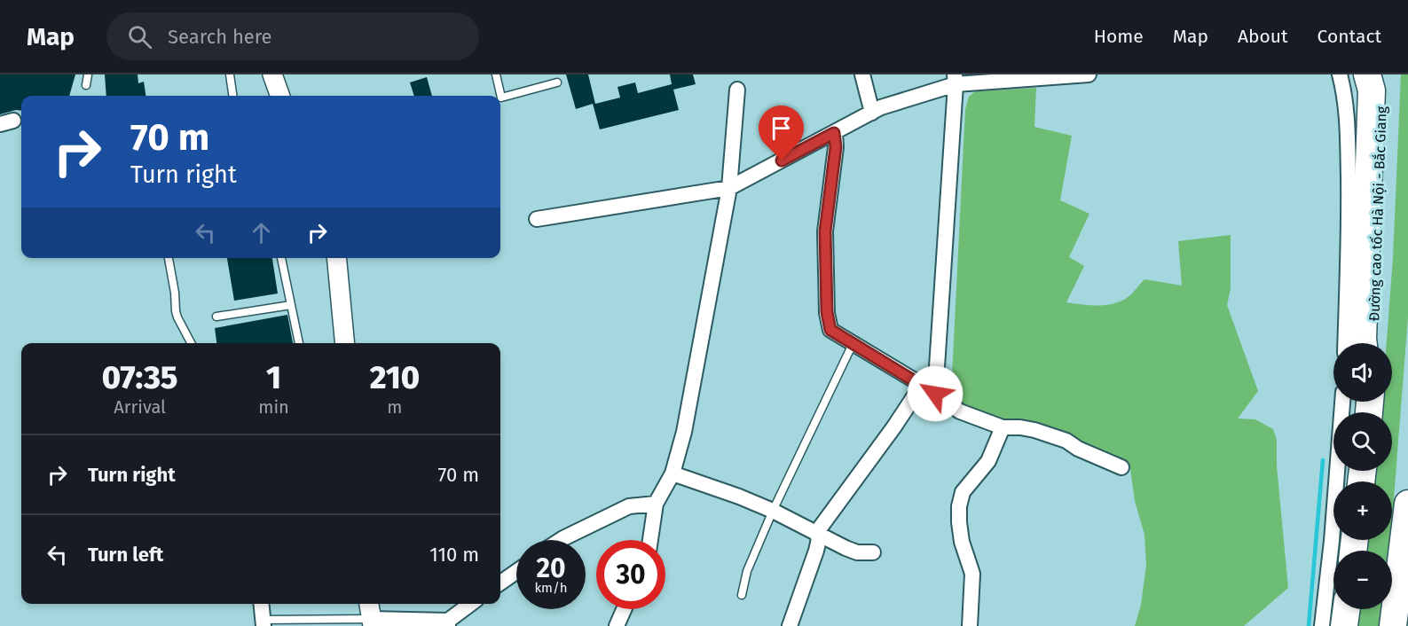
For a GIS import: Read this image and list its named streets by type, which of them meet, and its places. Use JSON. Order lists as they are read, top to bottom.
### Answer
{
  "streets": {
    "highway": ["Đường cao tốc Hà Nội - Bắc Giang"]
  },
  "page": {
    "header": "Map",
    "search": "Search here",
    "nav": [
      "Home",
      "Map",
      "About",
      "Contact"
    ],
    "turn": ["70 m", "Turn right"],
    "map_buttons": ["+", "−"],
    "eta": [
      "07:35",
      "Arrival",
      "1",
      "min",
      "210",
      "m"
    ],
    "list": [
      {
        "name": "Turn right",
        "value": "70 m"
      },
      {
        "name": "Turn left",
        "value": "110 m"
      }
    ],
    "speed": "20 km/h",
    "limit": "30"
  }
}
